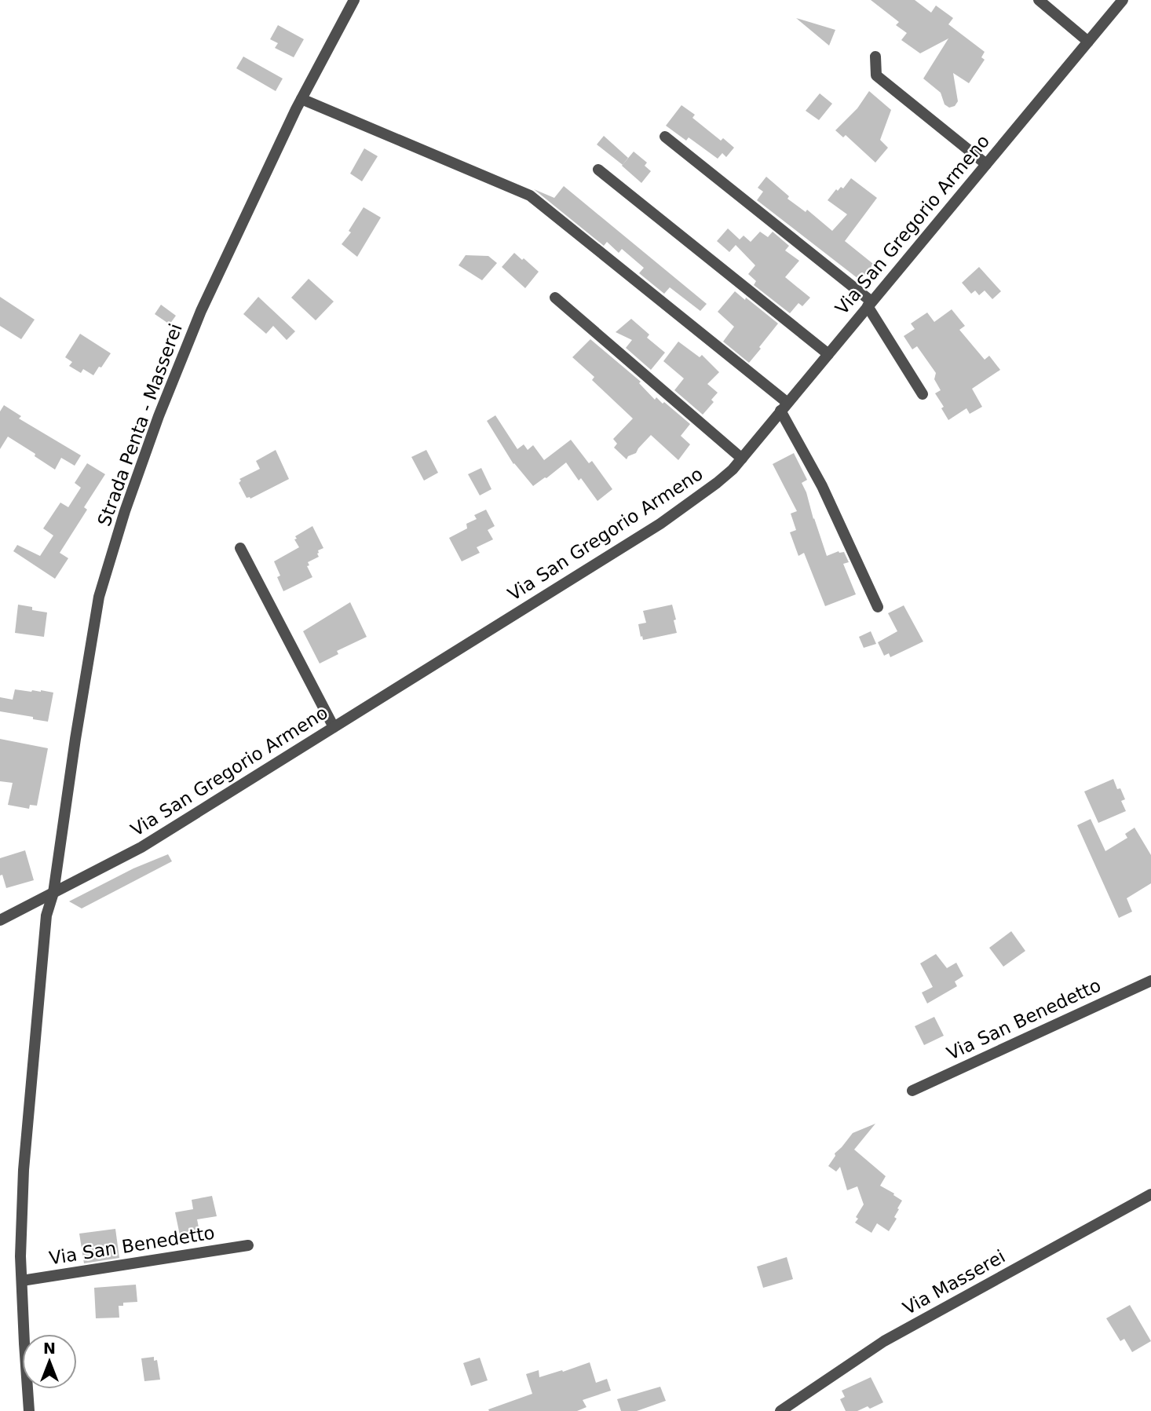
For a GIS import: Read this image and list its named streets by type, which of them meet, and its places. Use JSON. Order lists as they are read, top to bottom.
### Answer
{
  "streets": {
    "street": [
      "Via San Gregorio Armeno",
      "Strada Penta - Masserei",
      "Via San Benedetto",
      "Via Masserei"
    ]
  },
  "crossings": [
    ["Via San Gregorio Armeno", "Strada Penta - Masserei"],
    ["Strada Penta - Masserei", "Via San Benedetto"]
  ],
  "north": "top"
}
